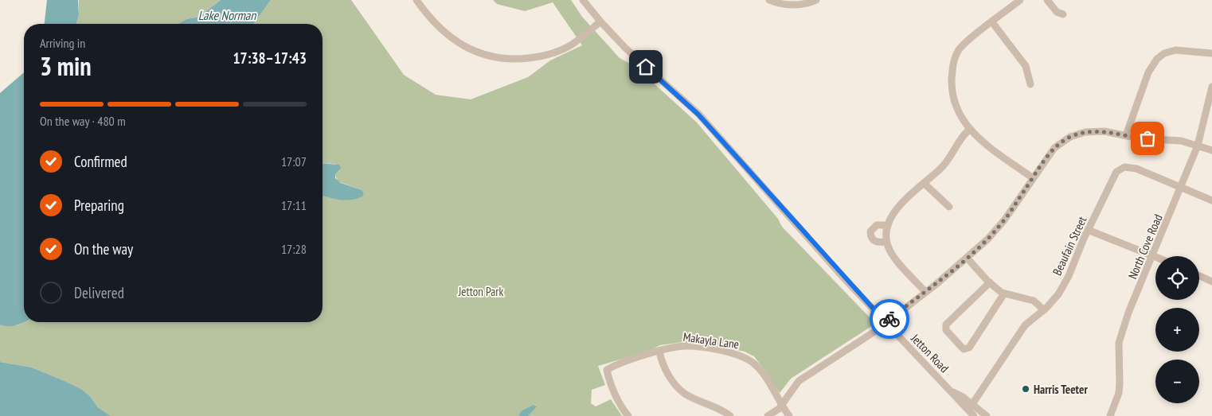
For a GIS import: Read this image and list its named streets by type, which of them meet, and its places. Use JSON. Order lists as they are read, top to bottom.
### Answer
{
  "streets": {
    "street": [
      "Beaufain Street",
      "North Cove Road",
      "Makayla Lane",
      "Jetton Road"
    ]
  },
  "crossings": [
    ["Beaufain Street", "North Cove Road"],
    ["Beaufain Street", "Jetton Road"]
  ],
  "water": ["Lake Norman"],
  "parks": ["Jetton Park"],
  "places": ["Harris Teeter"],
  "page": {
    "heading": ["3 min", "Arriving in", "17:38–17:43"],
    "bar": "On the way · 480 m",
    "list": [
      ["Confirmed", "17:07"],
      ["Preparing", "17:11"],
      ["On the way", "17:28"],
      "Delivered"
    ],
    "map_buttons": ["+", "−"]
  }
}
